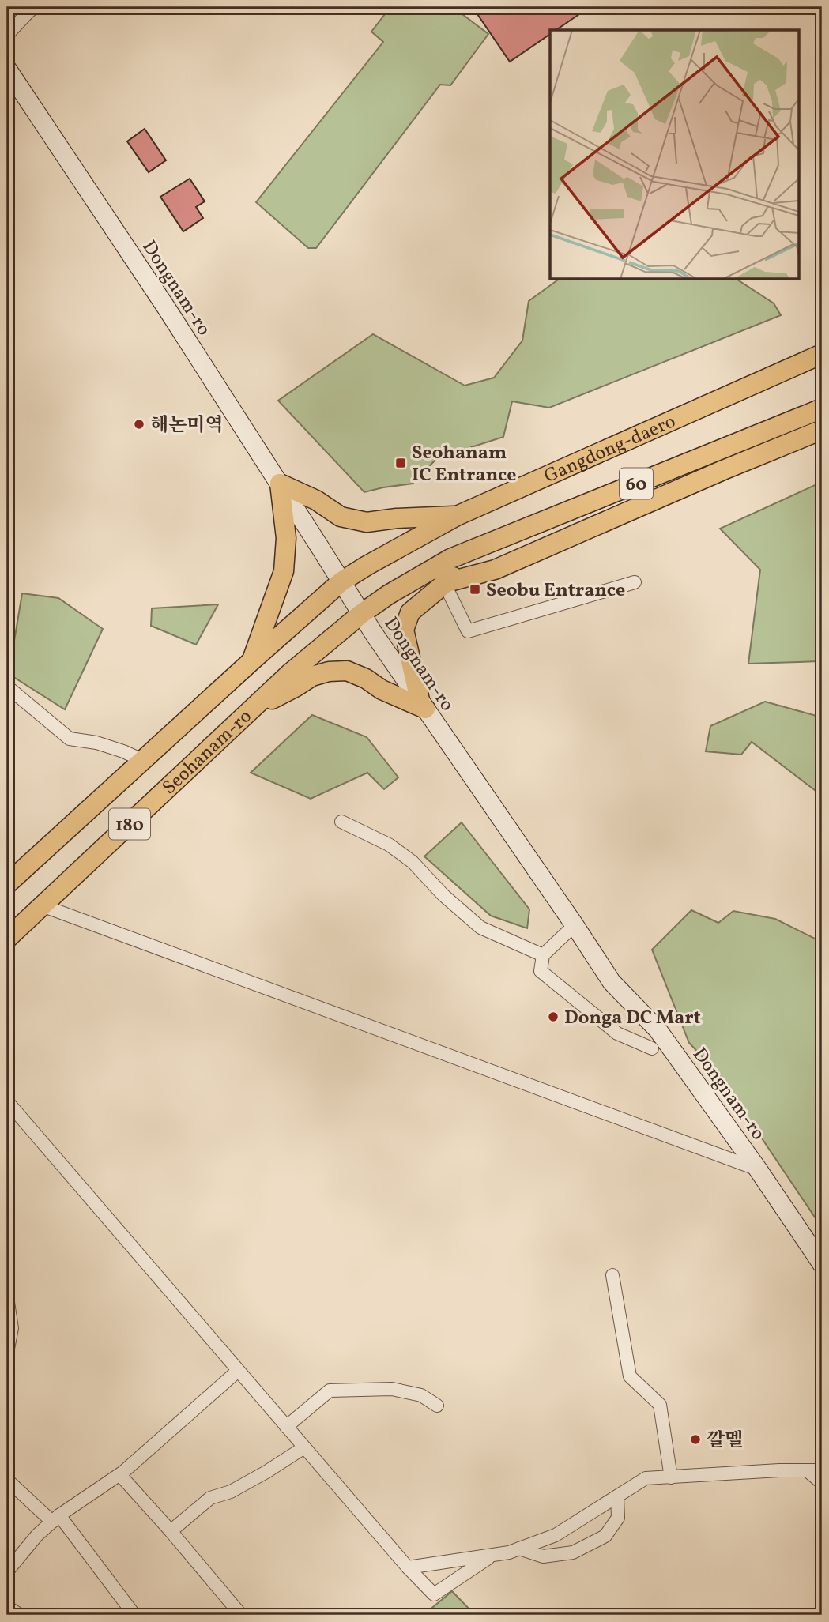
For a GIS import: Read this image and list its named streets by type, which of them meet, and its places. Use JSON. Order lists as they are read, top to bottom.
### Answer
{
  "streets": {
    "main road": [
      "Dongnam-ro",
      "Gangdong-daero",
      "60",
      "Seohanam-ro",
      "180"
    ]
  },
  "crossings": [
    ["Dongnam-ro", "Gangdong-daero"],
    ["Dongnam-ro", "Seohanam-ro"],
    ["Gangdong-daero", "Seohanam-ro"]
  ],
  "places": {
    "other": ["해논미역", "Donga DC Mart", "깔멜"],
    "transit": ["Seohanam IC Entrance", "Seobu Entrance"]
  }
}
